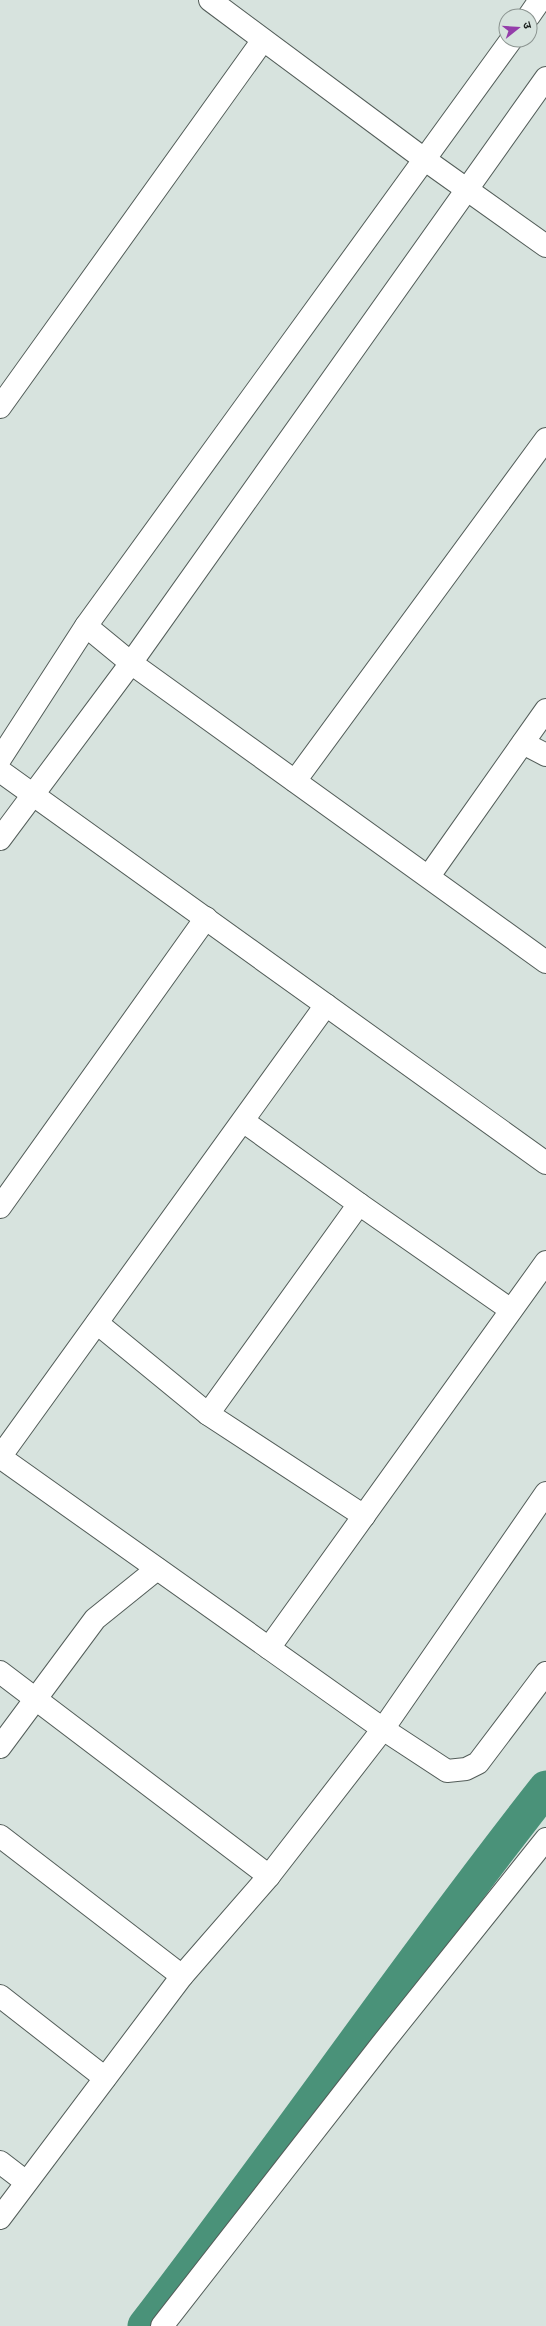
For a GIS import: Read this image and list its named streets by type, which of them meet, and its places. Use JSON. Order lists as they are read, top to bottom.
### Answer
{
  "north": "right"
}
